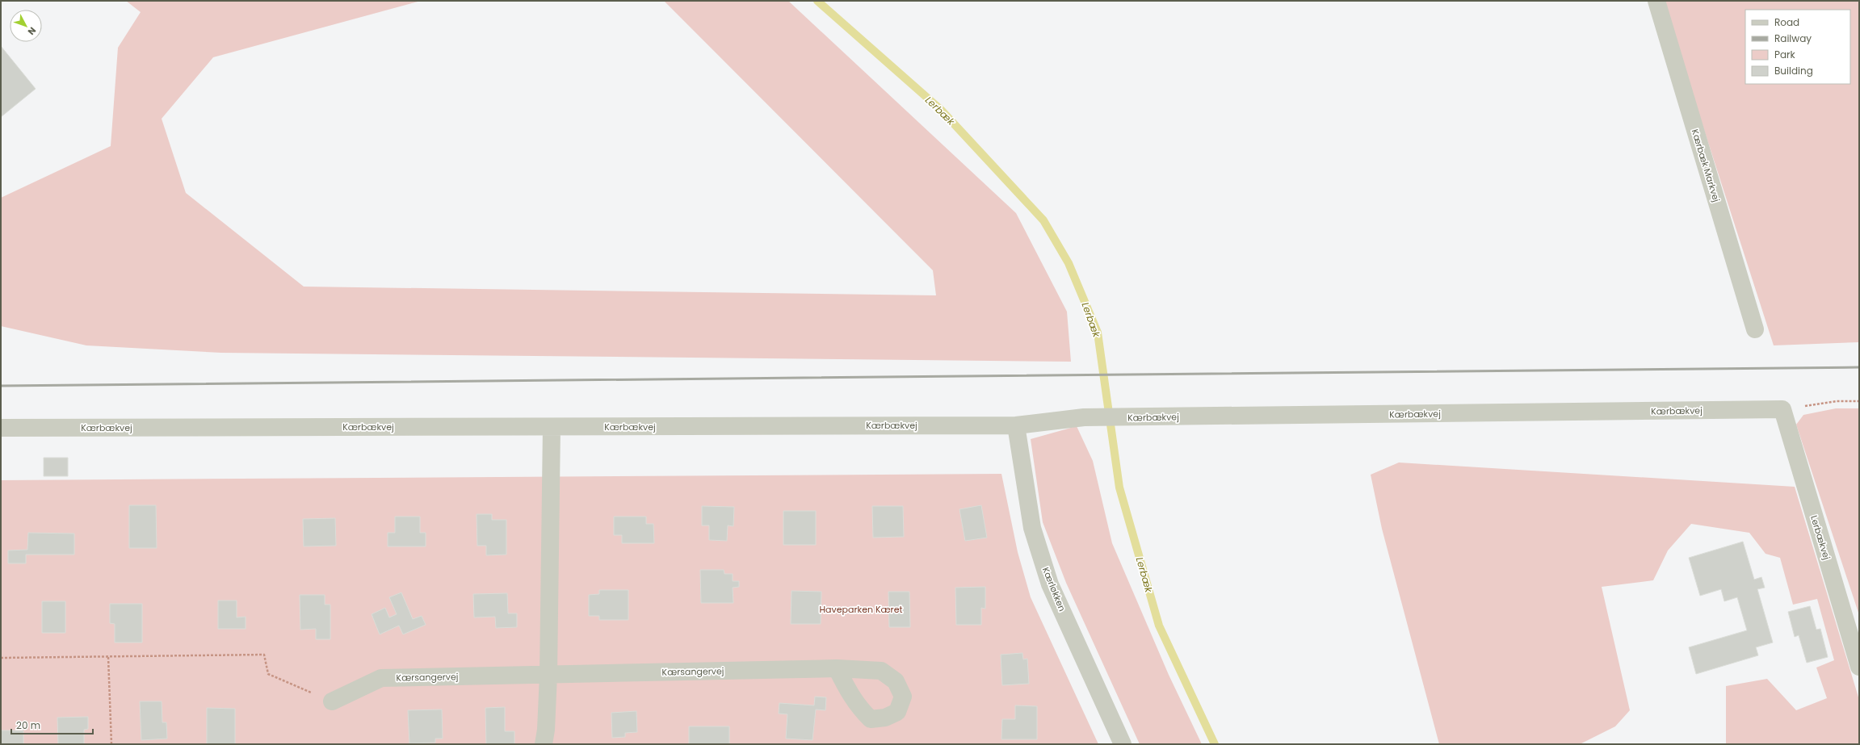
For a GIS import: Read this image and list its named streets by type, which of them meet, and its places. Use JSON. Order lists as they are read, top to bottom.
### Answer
{
  "streets": {
    "street": [
      "Kærbæk Markvej",
      "Kærbækvej",
      "Lerbækvej",
      "Kærløkken",
      "Kærsangervej"
    ]
  },
  "crossings": [
    ["Kærbækvej", "Lerbækvej"],
    ["Kærbækvej", "Kærløkken"]
  ],
  "water": ["Lerbæk"],
  "parks": ["Haveparken Kæret"],
  "legend": [
    "Road",
    "Railway",
    "Park",
    "Building"
  ],
  "scale_bar": "20 m",
  "north": "bottom right"
}
